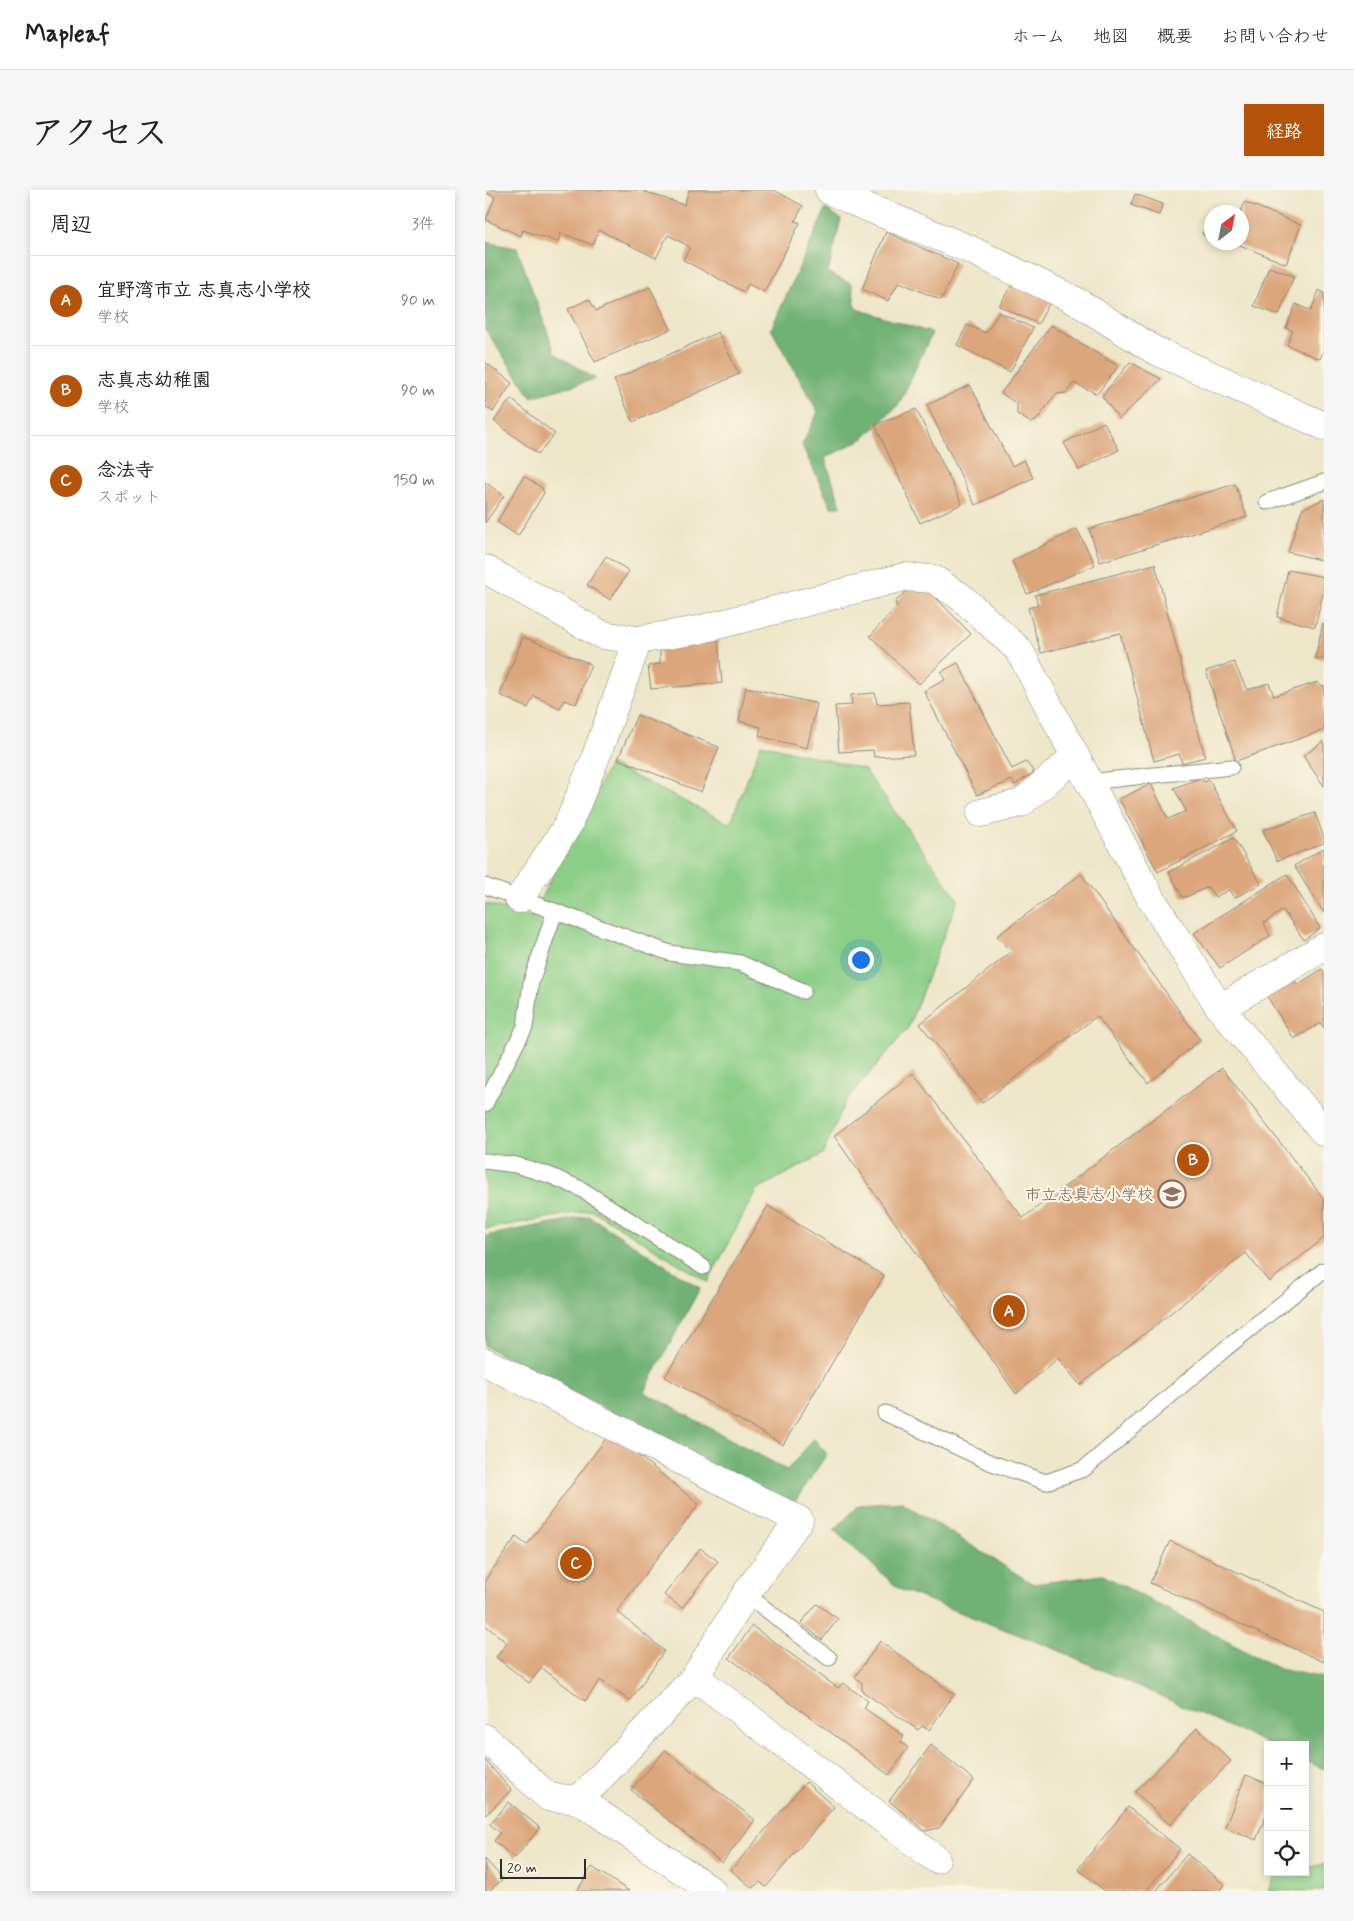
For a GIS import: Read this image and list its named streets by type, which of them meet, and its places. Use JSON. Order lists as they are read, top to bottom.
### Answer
{
  "places": {
    "school or university": ["市立志真志小学校"]
  },
  "scale_bar": "20 m",
  "north": "top right",
  "page": {
    "header": "Mapleaf",
    "nav": [
      "ホーム",
      "地図",
      "概要",
      "お問い合わせ"
    ],
    "title": "アクセス",
    "buttons": "経路",
    "heading": ["周辺", "3件"],
    "list": [
      {
        "mark": "A",
        "name": "宜野湾市立 志真志小学校",
        "note": "学校",
        "value": "90 m"
      },
      {
        "mark": "B",
        "name": "志真志幼稚園",
        "note": "学校",
        "value": "90 m"
      },
      {
        "mark": "C",
        "name": "念法寺",
        "note": "スポット",
        "value": "150 m"
      }
    ],
    "pins": ["B", "A", "C"],
    "map_buttons": ["+", "−"],
    "scale": "20 m"
  }
}
